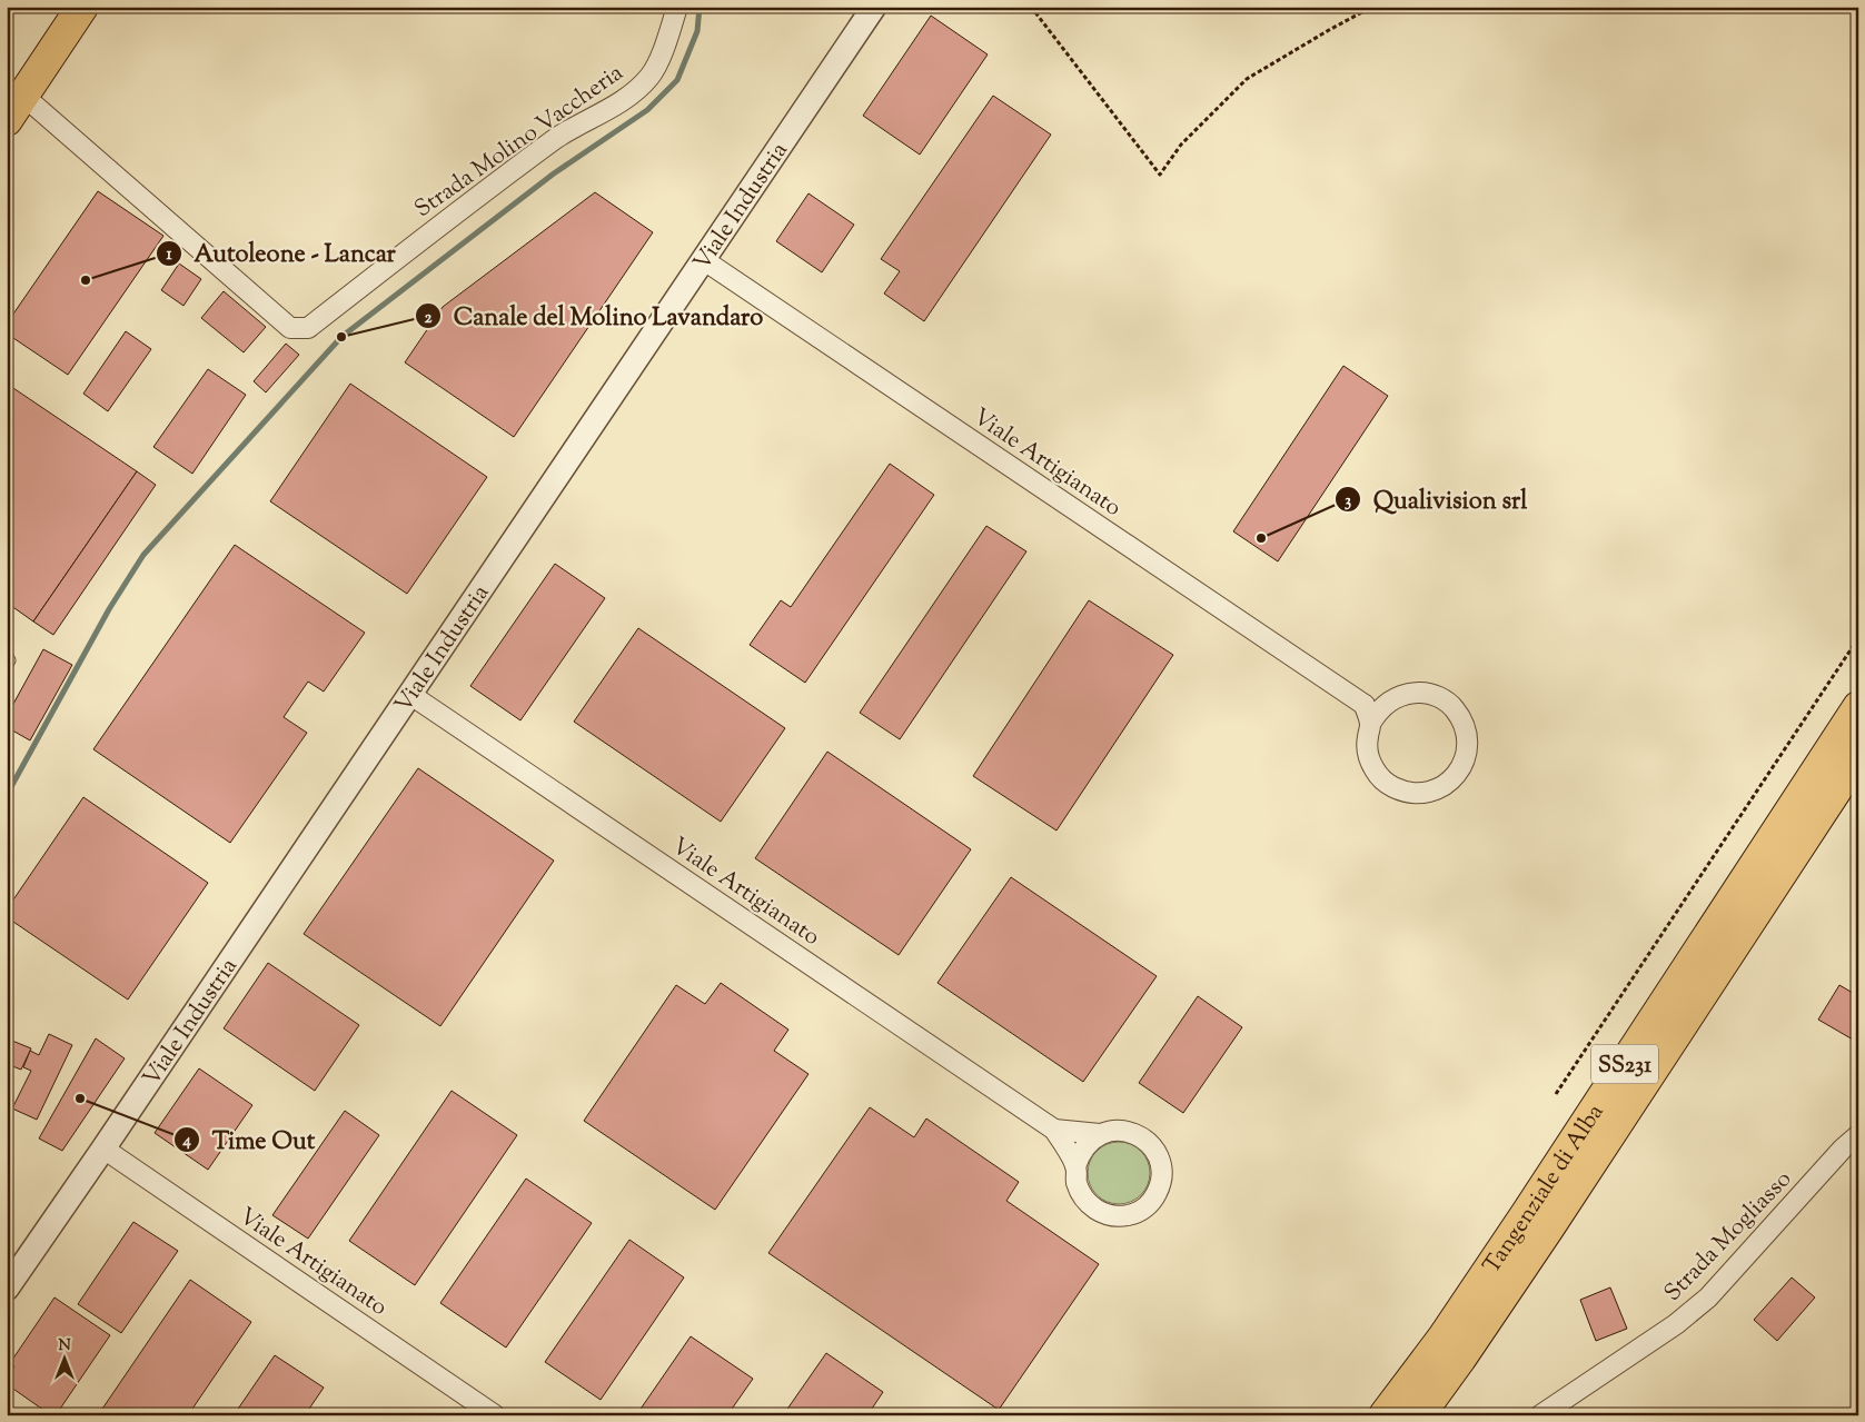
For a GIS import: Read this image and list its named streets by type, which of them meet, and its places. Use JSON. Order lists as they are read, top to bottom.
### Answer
{
  "streets": {
    "main road": ["SS231", "Tangenziale di Alba"],
    "street": [
      "Strada Molino Vaccheria",
      "Viale Industria",
      "Viale Artigianato",
      "Strada Mogliasso"
    ]
  },
  "crossings": [
    ["Viale Industria", "Viale Artigianato"]
  ],
  "places": [
    "Autoleone - Lancar",
    "Canale del Molino Lavandaro",
    "Qualivision srl",
    "Time Out"
  ],
  "north": "top"
}
